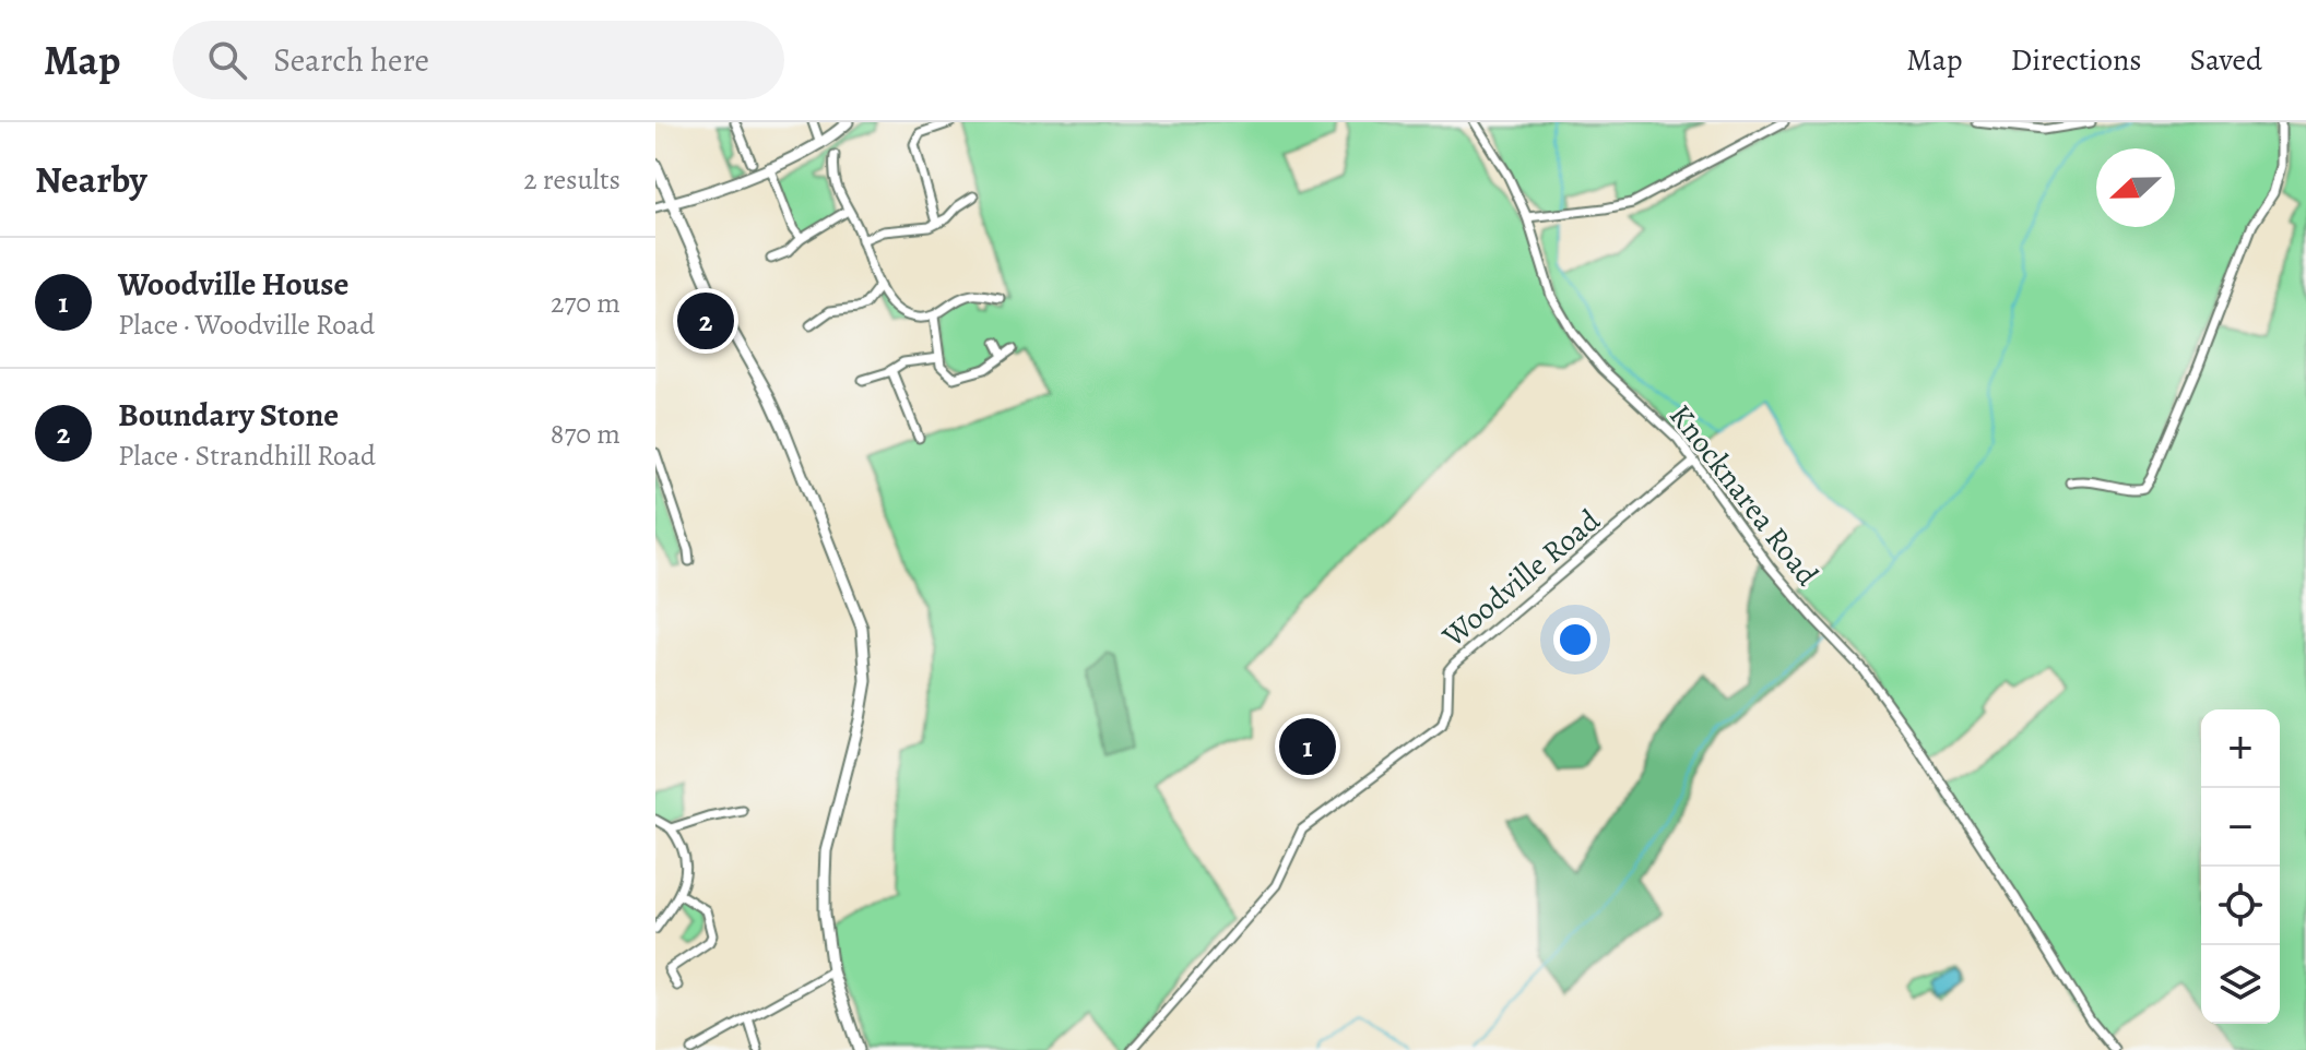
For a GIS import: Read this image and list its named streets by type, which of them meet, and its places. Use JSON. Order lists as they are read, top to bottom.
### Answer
{
  "streets": {
    "street": ["Knocknarea Road", "Woodville Road"]
  },
  "crossings": [
    ["Knocknarea Road", "Woodville Road"]
  ],
  "north": "left",
  "page": {
    "header": "Map",
    "search": "Search here",
    "nav": ["Map", "Directions", "Saved"],
    "heading": ["Nearby", "2 results"],
    "list": [
      {
        "mark": "1",
        "name": "Woodville House",
        "note": "Place · Woodville Road",
        "value": "270 m"
      },
      {
        "mark": "2",
        "name": "Boundary Stone",
        "note": "Place · Strandhill Road",
        "value": "870 m"
      }
    ],
    "pins": ["2", "1"],
    "map_buttons": ["+", "−"]
  }
}
